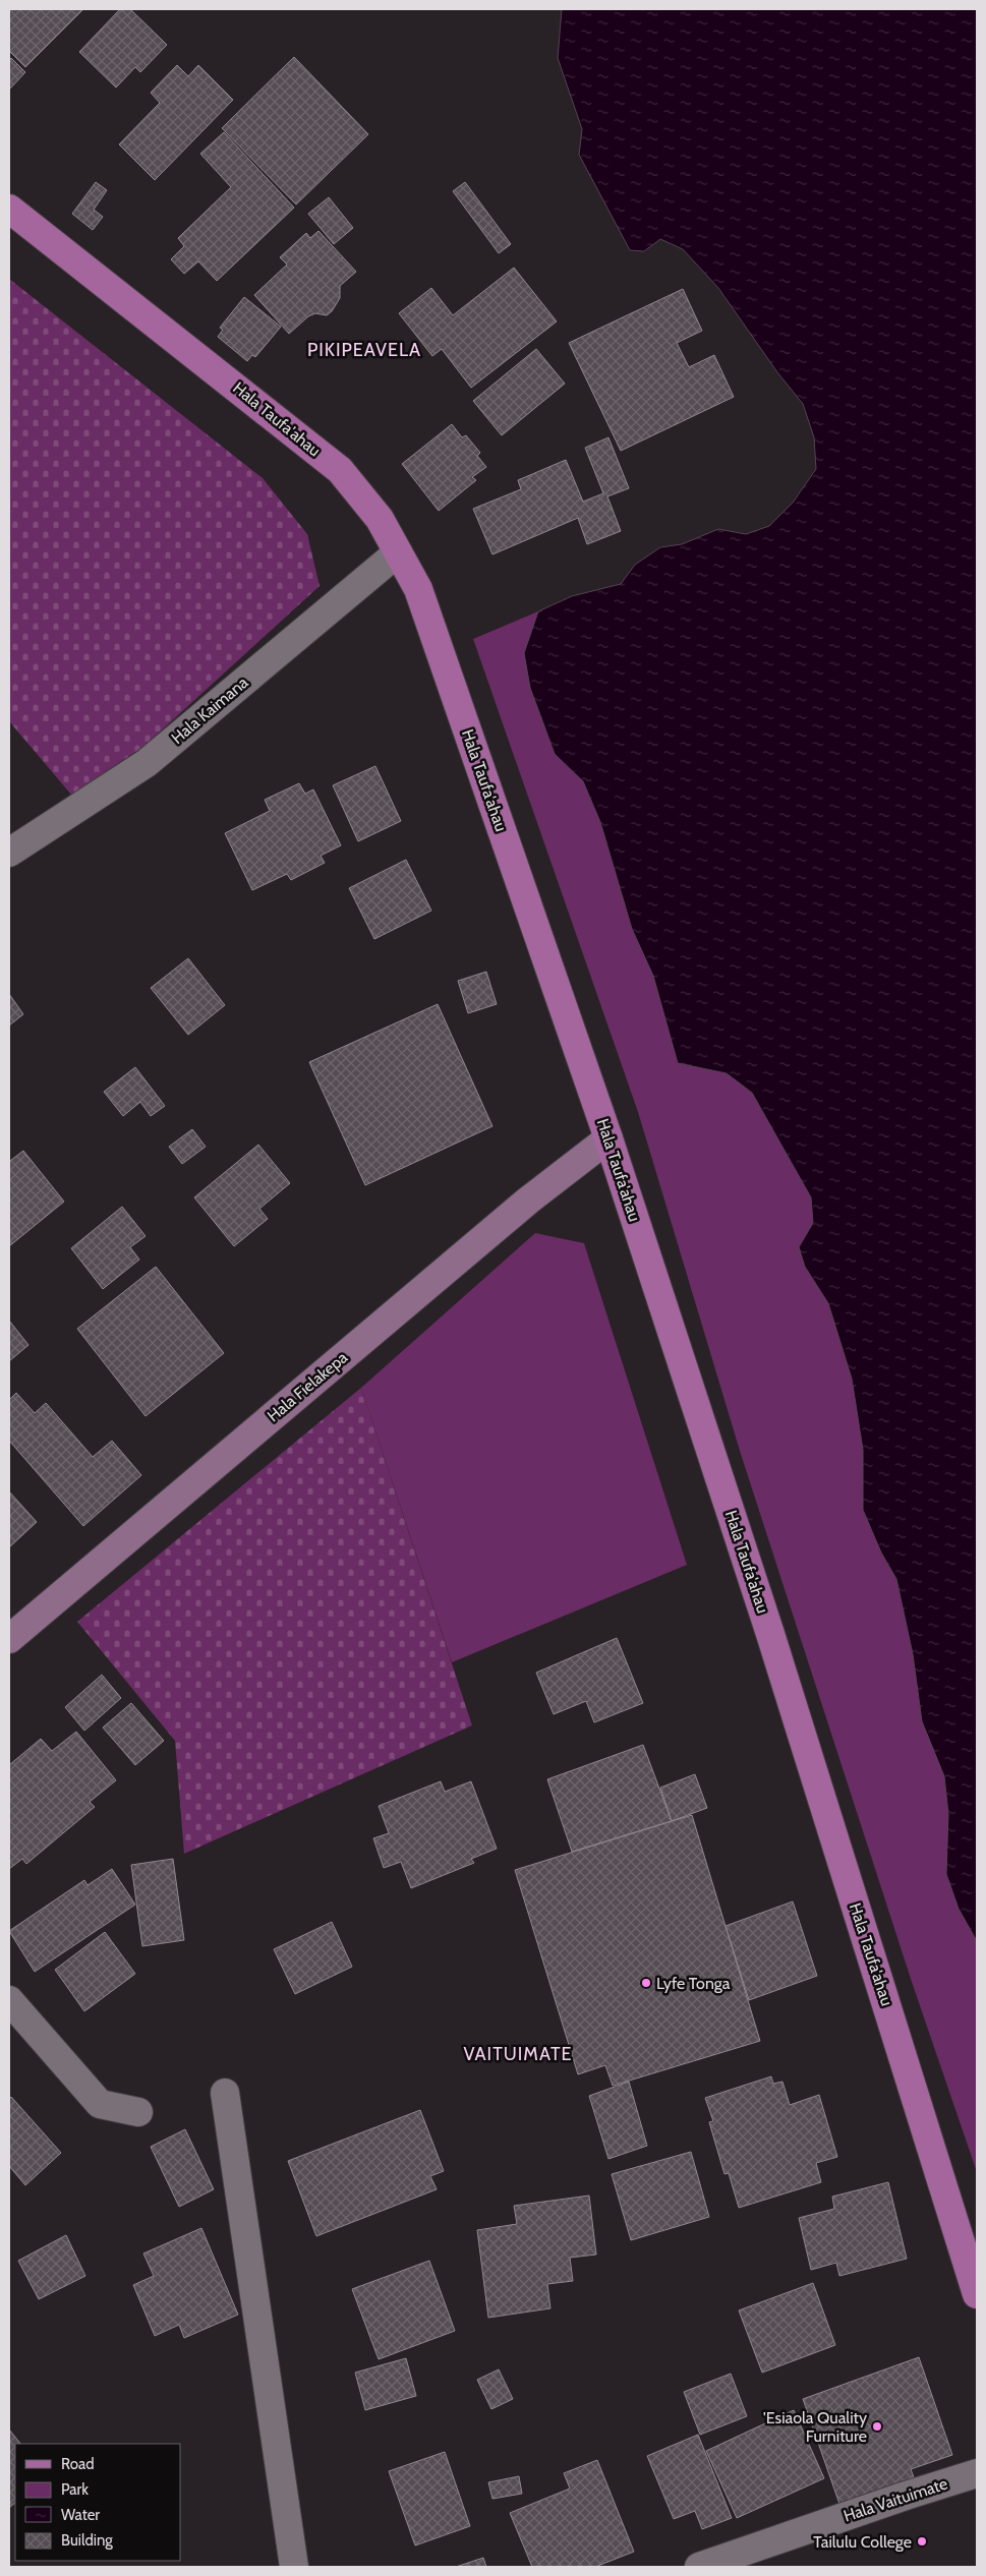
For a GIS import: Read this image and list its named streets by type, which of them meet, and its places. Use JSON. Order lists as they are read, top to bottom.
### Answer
{
  "streets": {
    "main road": ["Hala Taufa'ahau"],
    "street": ["Hala Kaimana", "Hala Fielakepa", "Hala Vaituimate"]
  },
  "crossings": [
    ["Hala Taufa'ahau", "Hala Kaimana"],
    ["Hala Taufa'ahau", "Hala Fielakepa"]
  ],
  "districts": ["PIKIPEAVELA", "VAITUIMATE"],
  "places": ["Lyfe Tonga", "'Esiaola Quality Furniture", "Tailulu College"],
  "legend": [
    "Road",
    "Park",
    "Water",
    "Building"
  ]
}
